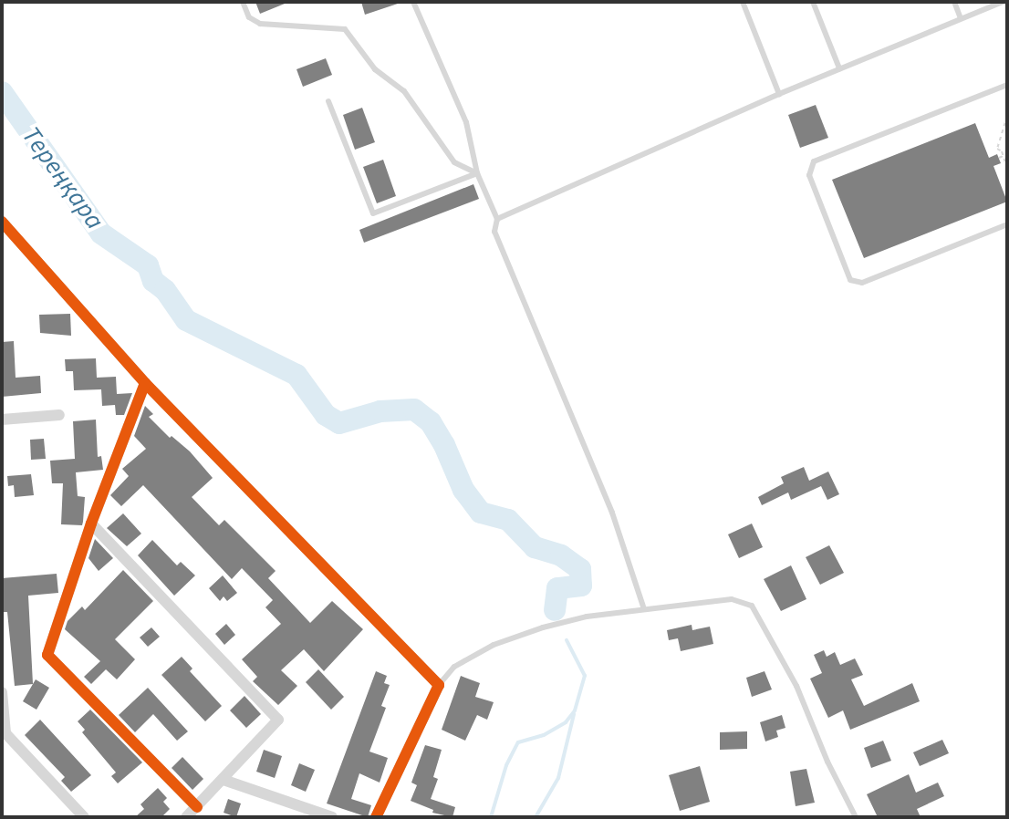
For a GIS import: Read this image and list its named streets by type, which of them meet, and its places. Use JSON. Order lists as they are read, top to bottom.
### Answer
{
  "water": ["Тереңқара"]
}
